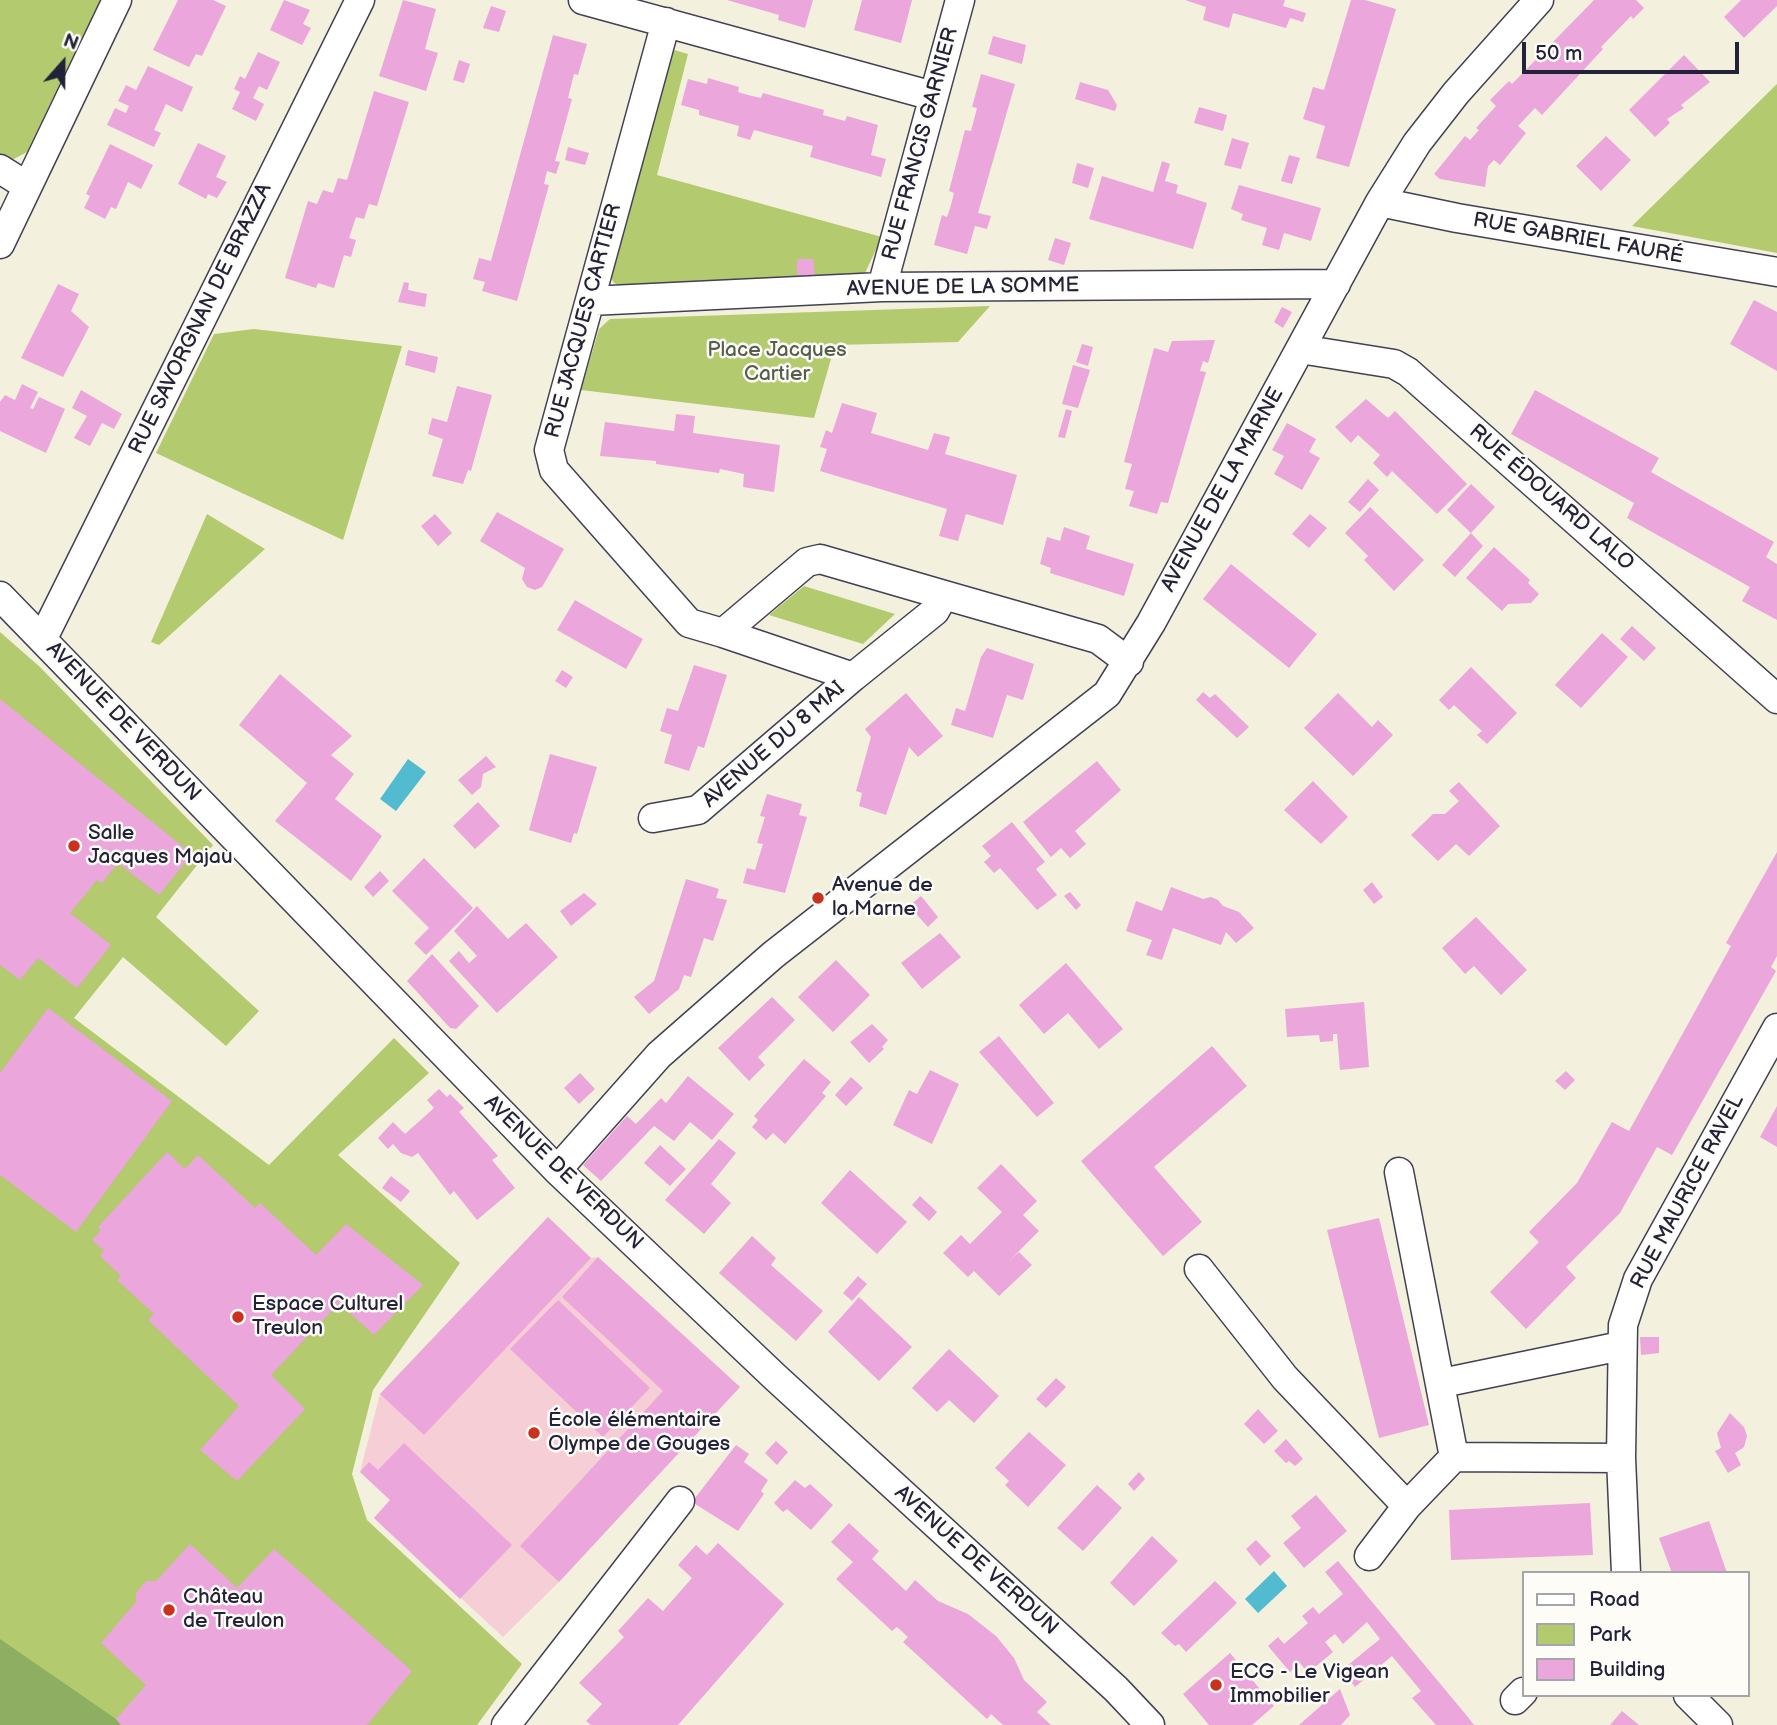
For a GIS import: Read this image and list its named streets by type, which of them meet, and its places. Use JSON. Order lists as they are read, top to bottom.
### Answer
{
  "streets": {
    "street": [
      "RUE FRANCIS GARNIER",
      "RUE GABRIEL FAURÉ",
      "AVENUE DE LA SOMME",
      "RUE SAVORGNAN DE BRAZZA",
      "RUE JACQUES CARTIER",
      "AVENUE DE LA MARNE",
      "RUE ÉDOUARD LALO",
      "AVENUE DE VERDUN",
      "AVENUE DU 8 MAI",
      "RUE MAURICE RAVEL"
    ]
  },
  "crossings": [
    ["RUE FRANCIS GARNIER", "AVENUE DE LA SOMME"],
    ["RUE GABRIEL FAURÉ", "AVENUE DE LA MARNE"],
    ["AVENUE DE LA SOMME", "RUE JACQUES CARTIER"],
    ["AVENUE DE LA SOMME", "AVENUE DE LA MARNE"],
    ["RUE SAVORGNAN DE BRAZZA", "AVENUE DE VERDUN"],
    ["RUE JACQUES CARTIER", "AVENUE DU 8 MAI"],
    ["AVENUE DE LA MARNE", "RUE ÉDOUARD LALO"],
    ["AVENUE DE LA MARNE", "AVENUE DE VERDUN"]
  ],
  "parks": ["Place Jacques Cartier"],
  "places": [
    "Salle Jacques Majau",
    "Avenue de la Marne",
    "Espace Culturel Treulon",
    "École élémentaire Olympe de Gouges",
    "Château de Treulon",
    "ECG - Le Vigean Immobilier"
  ],
  "legend": ["Road", "Park", "Building"],
  "scale_bar": "50 m",
  "north": "top"
}
